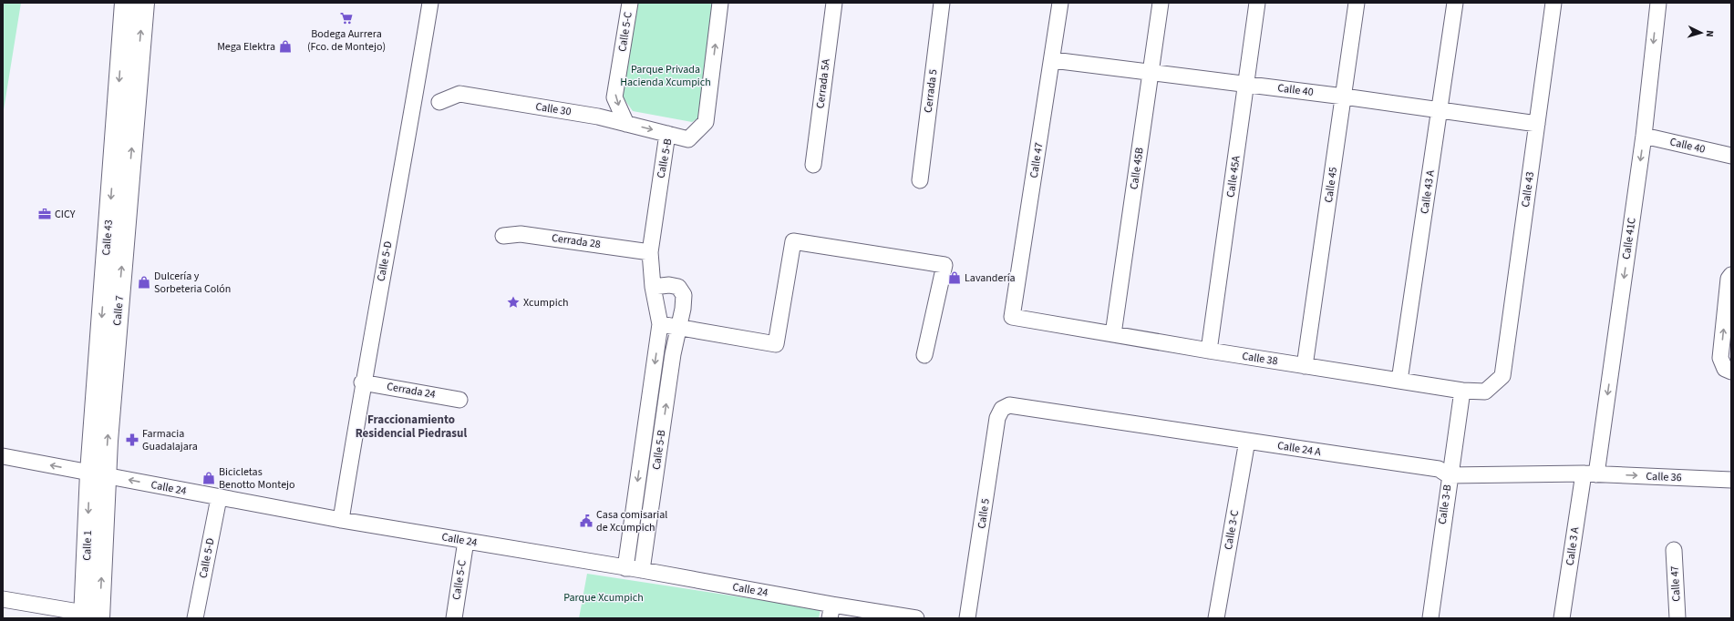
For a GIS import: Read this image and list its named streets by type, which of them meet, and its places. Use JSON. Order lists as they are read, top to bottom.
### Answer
{
  "streets": {
    "main road": ["Calle 43", "Calle 7", "Calle 1"],
    "street": [
      "Calle 5-C",
      "Cerrada 5A",
      "Calle 40",
      "Cerrada 5",
      "Calle 30",
      "Calle 5-B",
      "Calle 47",
      "Calle 45B",
      "Calle 45A",
      "Calle 45",
      "Calle 43 A",
      "Calle 41C",
      "Cerrada 28",
      "Calle 5-D",
      "Calle 38",
      "Cerrada 24",
      "Calle 24 A",
      "Calle 36",
      "Calle 24",
      "Calle 3-B",
      "Calle 5",
      "Calle 3-C",
      "Calle 3 A"
    ]
  },
  "crossings": [
    ["Calle 5-C", "Calle 30"],
    ["Calle 5-C", "Calle 24"],
    ["Calle 40", "Calle 47"],
    ["Calle 40", "Calle 45B"],
    ["Calle 40", "Calle 45A"],
    ["Calle 40", "Calle 45"],
    ["Calle 40", "Calle 43"],
    ["Calle 40", "Calle 43 A"],
    ["Calle 40", "Calle 41C"],
    ["Calle 30", "Calle 5-B"],
    ["Calle 5-B", "Cerrada 28"],
    ["Calle 5-B", "Calle 24"],
    ["Calle 47", "Calle 38"],
    ["Calle 45B", "Calle 38"],
    ["Calle 45A", "Calle 38"],
    ["Calle 45", "Calle 38"],
    ["Calle 43", "Calle 7"],
    ["Calle 43", "Calle 38"],
    ["Calle 43", "Calle 24"],
    ["Calle 43", "Calle 1"],
    ["Calle 43 A", "Calle 38"],
    ["Calle 41C", "Calle 24 A"],
    ["Calle 41C", "Calle 36"],
    ["Calle 41C", "Calle 3 A"],
    ["Calle 5-D", "Cerrada 24"],
    ["Calle 5-D", "Calle 24"],
    ["Calle 7", "Calle 24"],
    ["Calle 7", "Calle 1"],
    ["Calle 38", "Calle 3-B"],
    ["Calle 24 A", "Calle 36"],
    ["Calle 24 A", "Calle 3-B"],
    ["Calle 24 A", "Calle 5"],
    ["Calle 24 A", "Calle 3-C"],
    ["Calle 24 A", "Calle 3 A"],
    ["Calle 36", "Calle 3 A"],
    ["Calle 24", "Calle 1"]
  ],
  "one_way": [
    "Calle 5-C",
    "Calle 43",
    "Calle 41C",
    "Calle 7",
    "Calle 36"
  ],
  "districts": ["Fraccionamiento Residencial Piedrasul"],
  "parks": ["Parque Privada Hacienda Xcumpich", "Parque Xcumpich"],
  "places": {
    "supermarket": ["Bodega Aurrera (Fco. de Montejo)"],
    "shop": [
      "Mega Elektra",
      "Lavandería",
      "Dulcería y Sorbeteria Colón",
      "Bicicletas Benotto Montejo"
    ],
    "office": ["CICY"],
    "place": ["Xcumpich"],
    "pharmacy": ["Farmacia Guadalajara"],
    "public building": ["Casa comisarial de Xcumpich"]
  },
  "north": "right"
}
